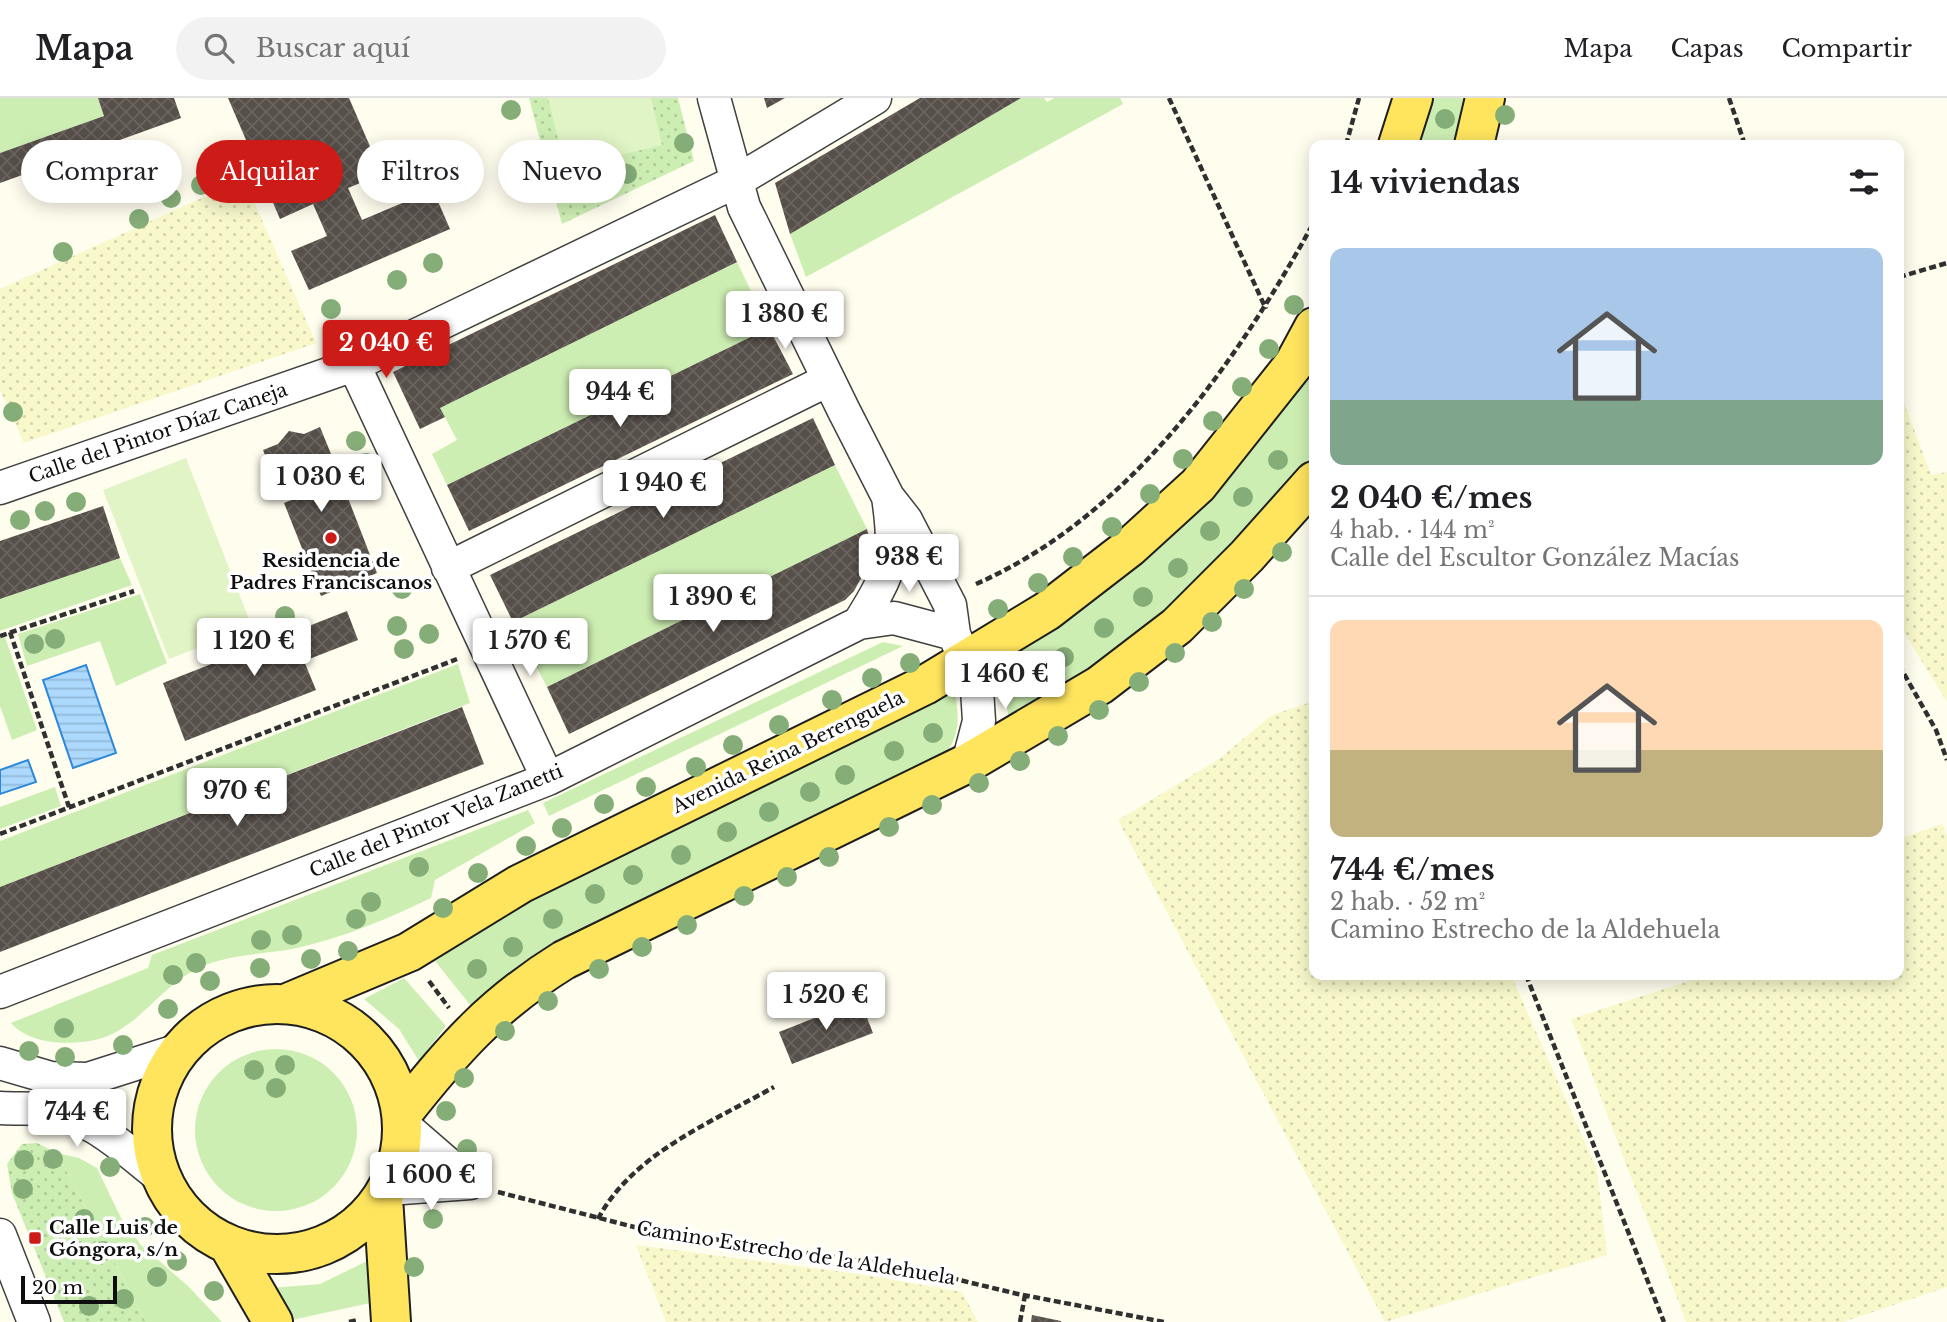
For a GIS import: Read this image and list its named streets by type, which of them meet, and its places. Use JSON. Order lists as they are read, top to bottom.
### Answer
{
  "streets": {
    "main road": ["Avenida Reina Berenguela"],
    "street": ["Calle del Pintor Díaz Caneja", "Calle del Pintor Vela Zanetti"],
    "path": ["Camino Estrecho de la Aldehuela"]
  },
  "crossings": [
    ["Avenida Reina Berenguela", "Calle del Pintor Vela Zanetti"]
  ],
  "places": {
    "other": ["Residencia de Padres Franciscanos"],
    "transit": ["Calle Luis de Góngora, s/n"]
  },
  "scale_bar": "20 m",
  "page": {
    "header": "Mapa",
    "search": "Buscar aquí",
    "nav": ["Mapa", "Capas", "Compartir"],
    "chip": [
      "Comprar",
      "Alquilar",
      "Filtros",
      "Nuevo"
    ],
    "heading": "14 viviendas",
    "list": [
      {
        "name": "2 040 €/mes",
        "note": "4 hab. · 144 m² · Calle del Escultor González Macías"
      },
      {
        "name": "744 €/mes",
        "note": "2 hab. · 52 m² · Camino Estrecho de la Aldehuela"
      }
    ],
    "price": [
      "1 380 €",
      "2 040 €",
      "944 €",
      "1 030 €",
      "1 940 €",
      "938 €",
      "1 390 €",
      "1 120 €",
      "1 570 €",
      "1 460 €",
      "970 €",
      "1 520 €",
      "744 €",
      "1 600 €"
    ],
    "scale": "20 m"
  }
}
